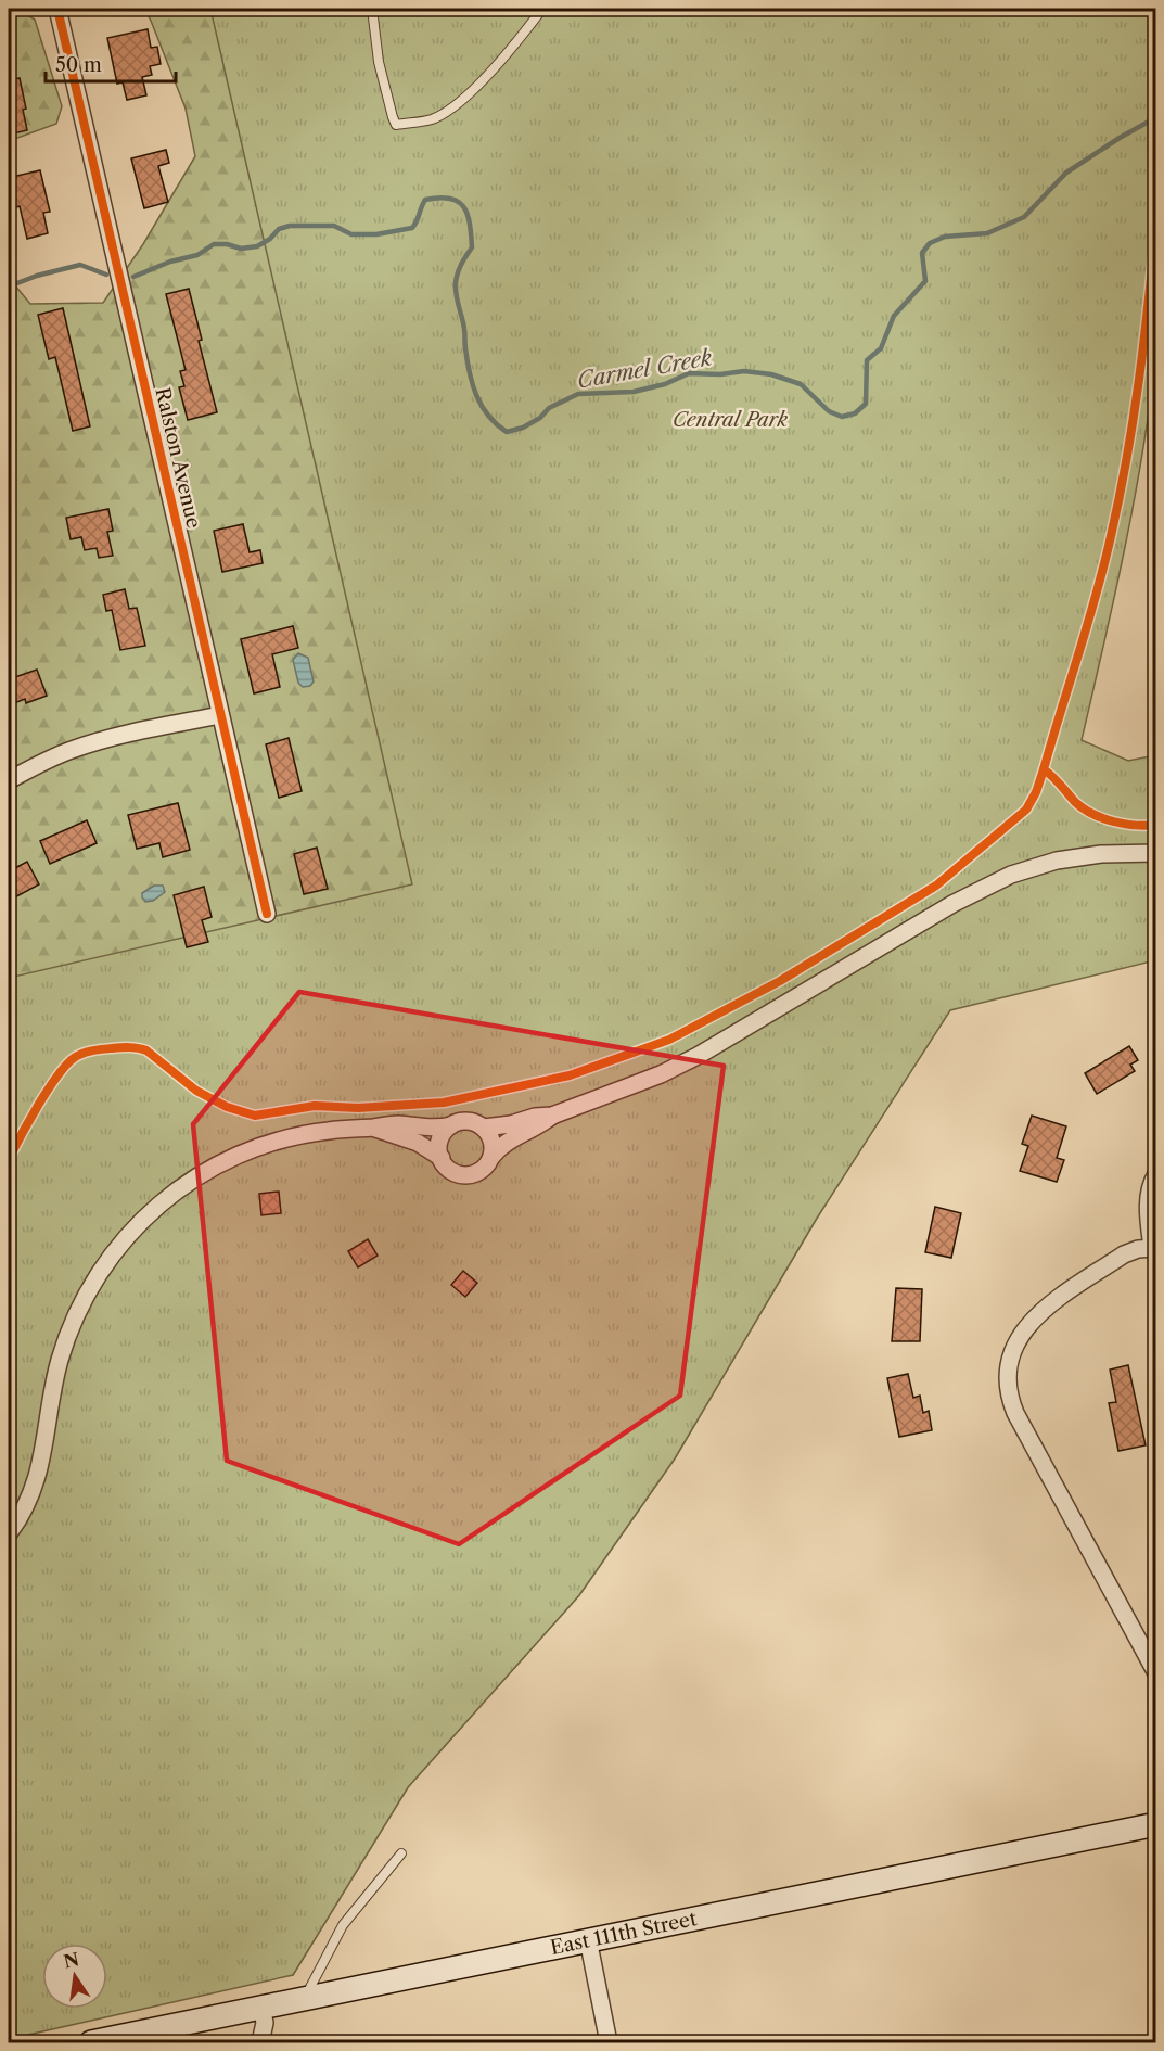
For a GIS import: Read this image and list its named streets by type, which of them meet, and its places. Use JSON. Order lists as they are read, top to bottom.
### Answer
{
  "streets": {
    "main road": ["East 111th Street"],
    "street": ["Ralston Avenue"]
  },
  "water": ["Carmel Creek"],
  "parks": ["Central Park"],
  "scale_bar": "50 m",
  "north": "top"
}
